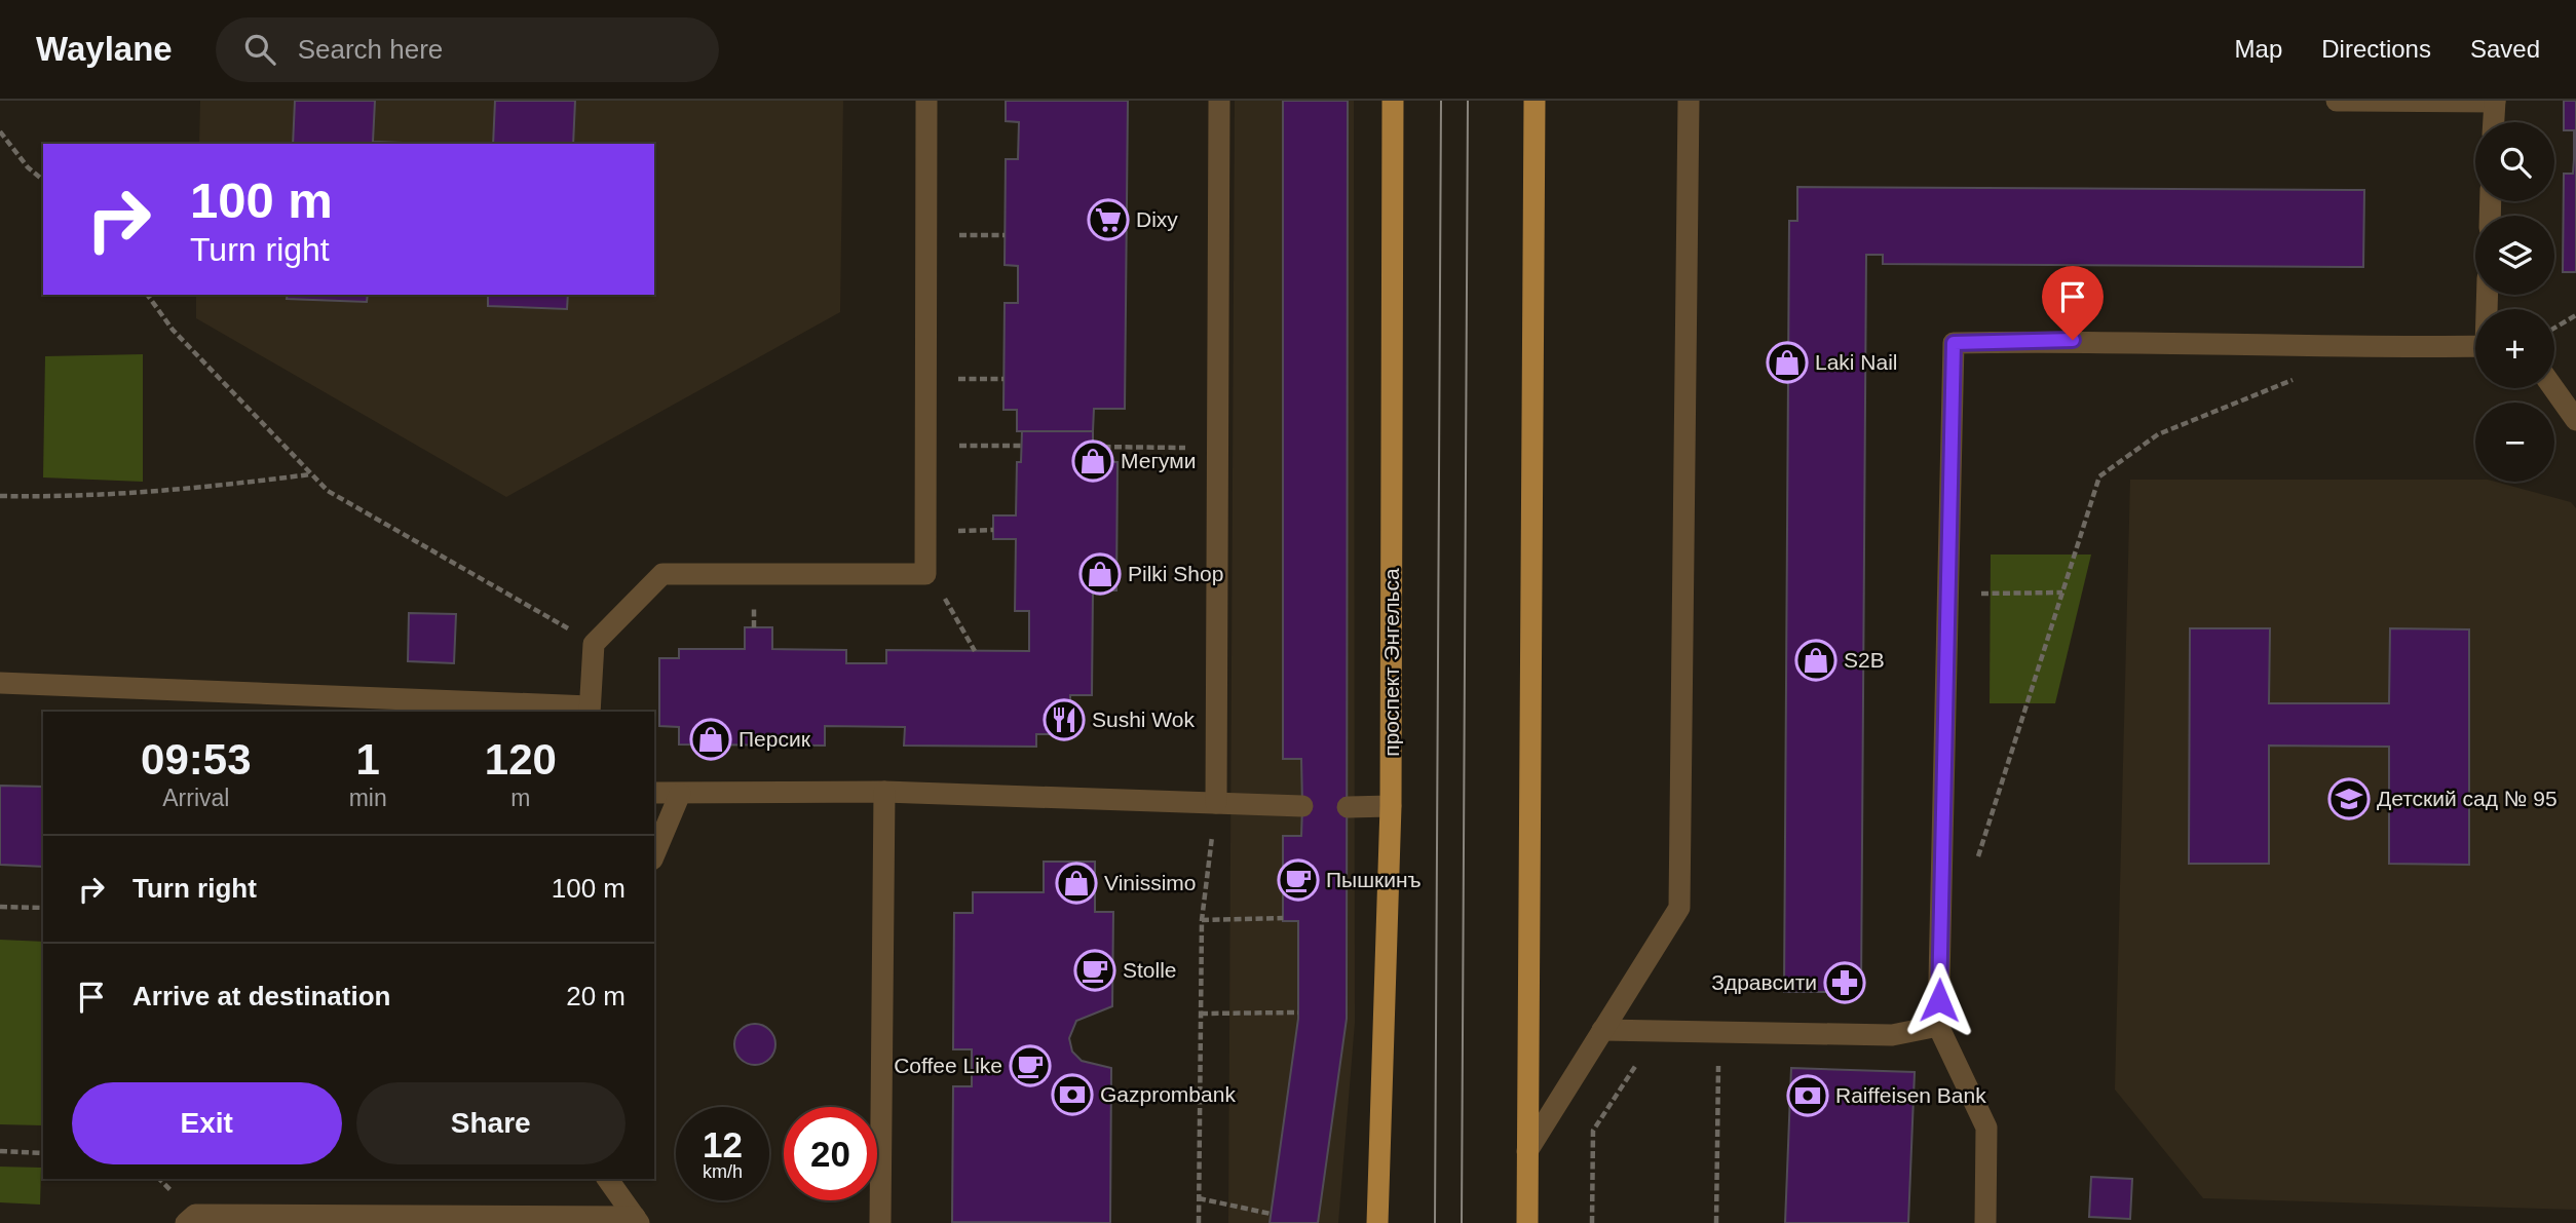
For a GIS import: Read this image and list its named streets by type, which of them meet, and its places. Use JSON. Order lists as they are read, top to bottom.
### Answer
{
  "streets": {
    "main road": ["проспект Энгельса"]
  },
  "places": {
    "supermarket": ["Dixy"],
    "shop": [
      "Laki Nail",
      "Мегуми",
      "Pilki Shop",
      "S2B",
      "Персик",
      "Vinissimo"
    ],
    "restaurant": ["Sushi Wok"],
    "school or university": ["Детский сад № 95"],
    "cafe": ["Пышкинъ", "Stolle", "Coffee Like"],
    "pharmacy": ["Здравсити"],
    "bank": ["Gazprombank", "Raiffeisen Bank"]
  },
  "page": {
    "header": "Waylane",
    "search": "Search here",
    "nav": ["Map", "Directions", "Saved"],
    "map_buttons": ["+", "−"],
    "turn": ["100 m", "Turn right"],
    "eta": [
      "09:53",
      "Arrival",
      "1",
      "min",
      "120",
      "m"
    ],
    "list": [
      {
        "name": "Turn right",
        "value": "100 m"
      },
      {
        "name": "Arrive at destination",
        "value": "20 m"
      }
    ],
    "buttons": ["Exit", "Share"],
    "speed": "12 km/h",
    "limit": "20"
  }
}
